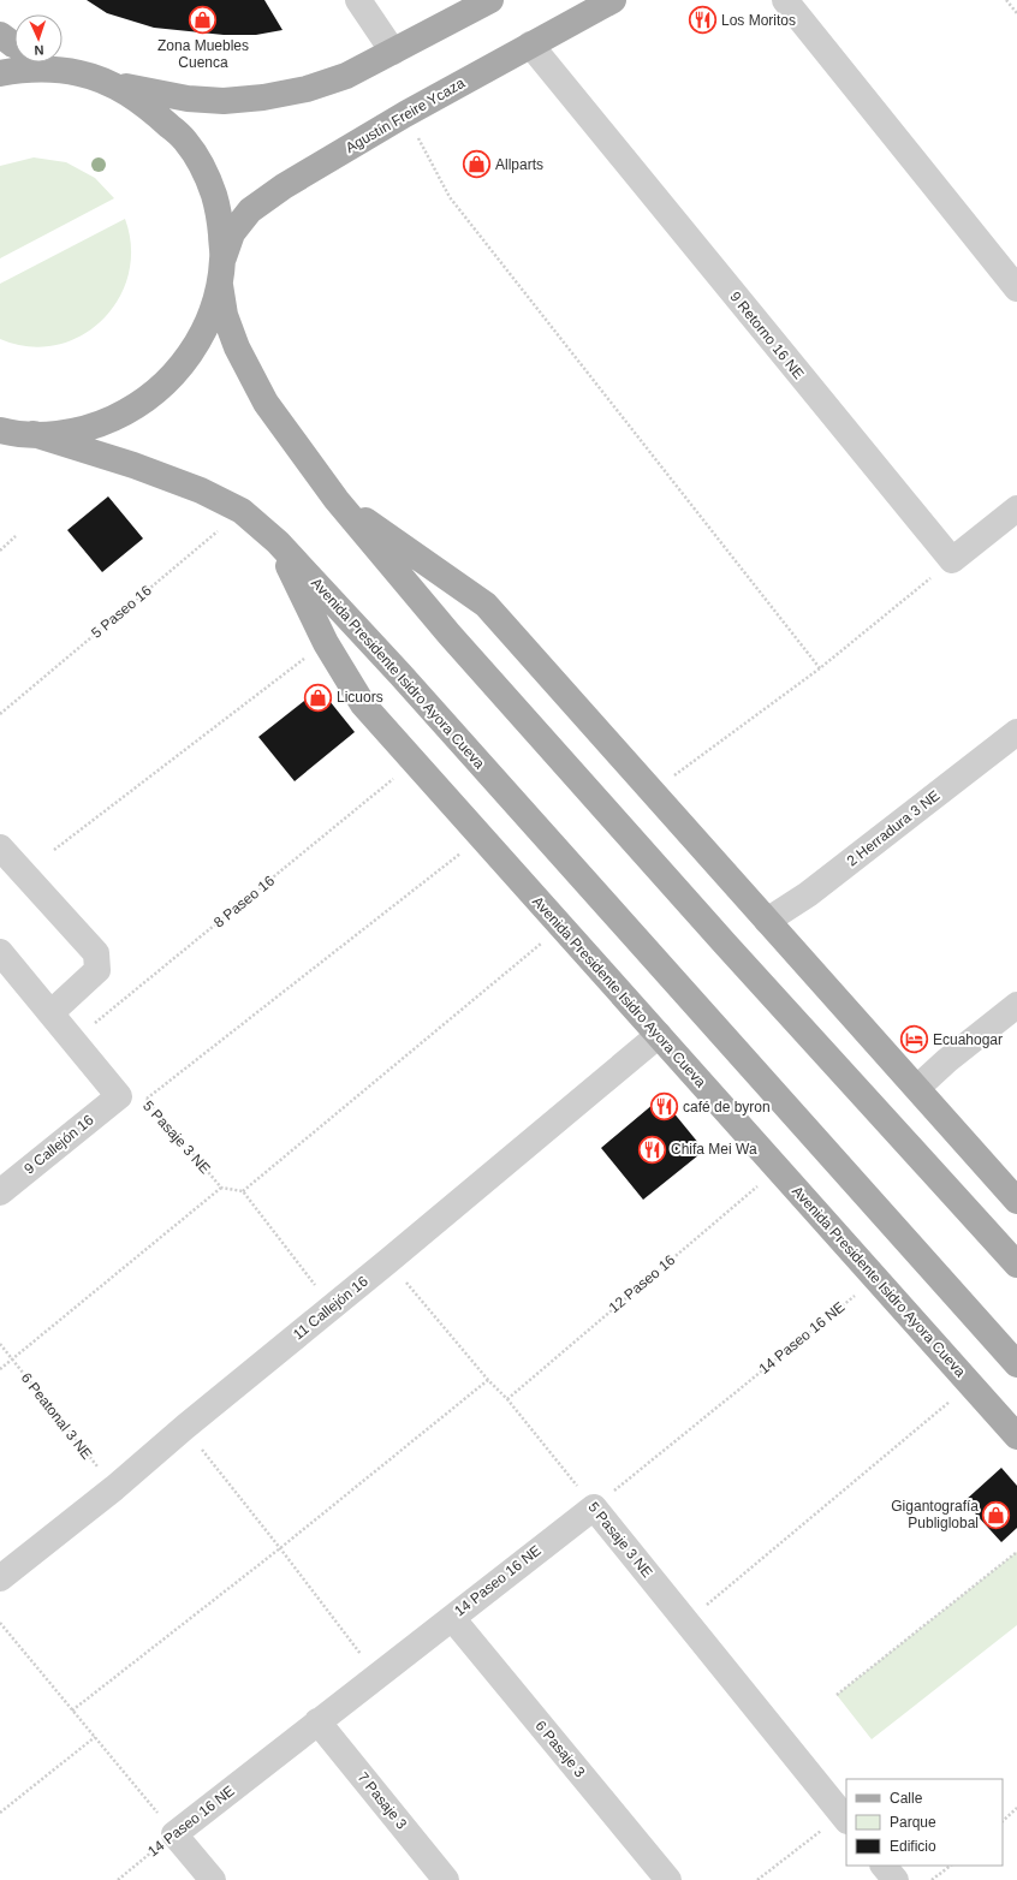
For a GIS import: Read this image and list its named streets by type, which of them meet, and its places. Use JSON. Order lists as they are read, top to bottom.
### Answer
{
  "streets": {
    "main road": ["Agustín Freire Ycaza", "Avenida Presidente Isidro Ayora Cueva"],
    "street": [
      "9 Retorno 16 NE",
      "2 Herradura 3 NE",
      "5 Pasaje 3 NE",
      "9 Callejón 16",
      "11 Callejón 16",
      "14 Paseo 16 NE",
      "6 Pasaje 3",
      "7 Pasaje 3"
    ],
    "path": [
      "5 Paseo 16",
      "8 Paseo 16",
      "12 Paseo 16",
      "6 Peatonal 3 NE"
    ]
  },
  "crossings": [
    ["Agustín Freire Ycaza", "9 Retorno 16 NE"],
    ["5 Paseo 16", "Avenida Presidente Isidro Ayora Cueva"],
    ["Avenida Presidente Isidro Ayora Cueva", "8 Paseo 16"],
    ["Avenida Presidente Isidro Ayora Cueva", "5 Pasaje 3 NE"],
    ["Avenida Presidente Isidro Ayora Cueva", "12 Paseo 16"],
    ["Avenida Presidente Isidro Ayora Cueva", "11 Callejón 16"],
    ["Avenida Presidente Isidro Ayora Cueva", "14 Paseo 16 NE"],
    ["8 Paseo 16", "9 Callejón 16"],
    ["5 Pasaje 3 NE", "12 Paseo 16"],
    ["5 Pasaje 3 NE", "11 Callejón 16"],
    ["5 Pasaje 3 NE", "14 Paseo 16 NE"],
    ["11 Callejón 16", "6 Peatonal 3 NE"],
    ["14 Paseo 16 NE", "6 Pasaje 3"],
    ["14 Paseo 16 NE", "7 Pasaje 3"]
  ],
  "places": {
    "shop": [
      "Zona Muebles Cuenca",
      "Allparts",
      "Licuors",
      "Gigantografía Publiglobal"
    ],
    "restaurant": ["Los Moritos", "café de byron", "Chifa Mei Wa"],
    "hotel": ["Ecuahogar"]
  },
  "legend": ["Calle", "Parque", "Edificio"],
  "north": "bottom"
}
